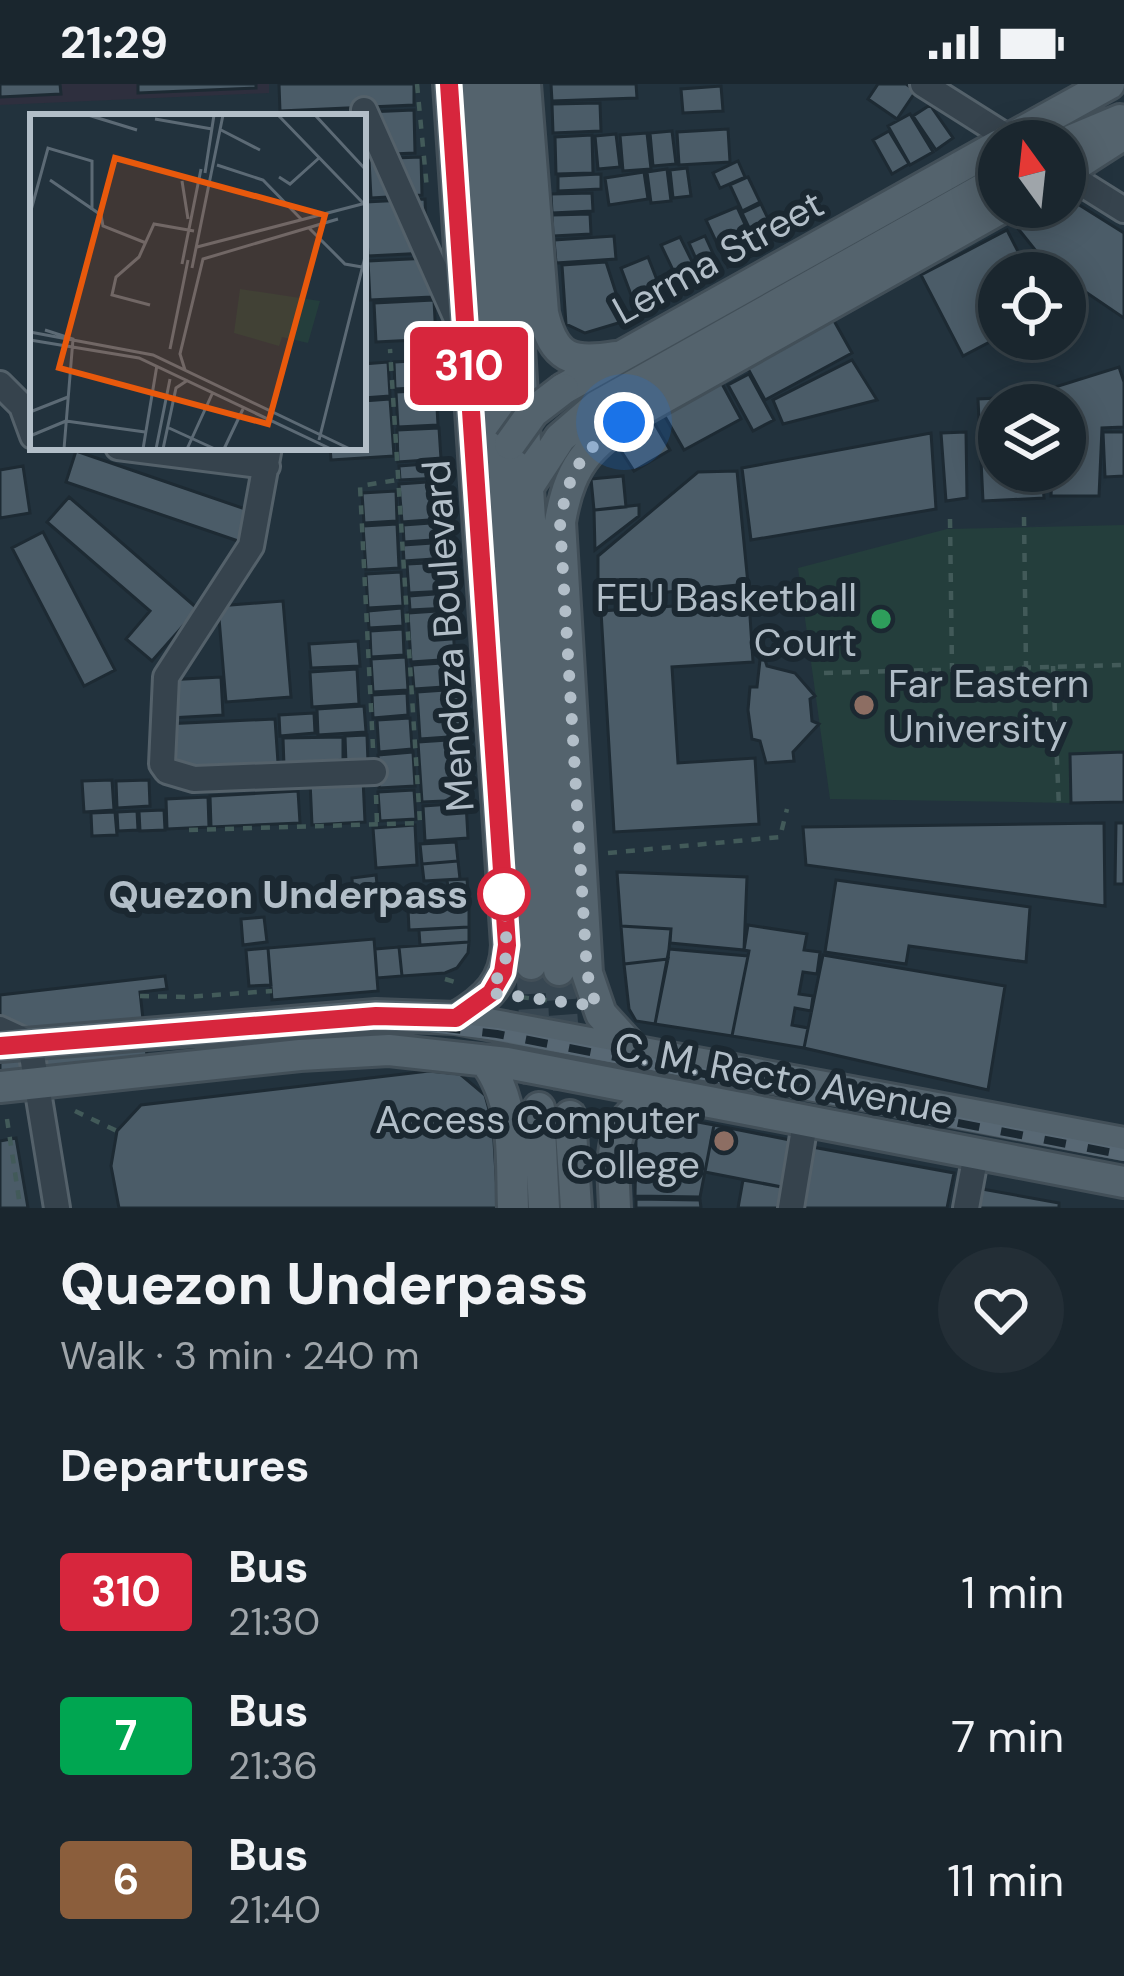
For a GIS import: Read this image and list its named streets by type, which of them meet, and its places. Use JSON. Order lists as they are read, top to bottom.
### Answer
{
  "streets": {
    "main road": ["Lerma Street", "Mendoza Boulevard", "C. M. Recto Avenue"]
  },
  "crossings": [
    ["Lerma Street", "Mendoza Boulevard"]
  ],
  "places": [
    "FEU Basketball Court",
    "Far Eastern University",
    "Quezon Underpass",
    "Access Computer College"
  ],
  "lines": ["bus line 310"],
  "north": "top",
  "page": {
    "status": "21:29",
    "on_map": "310",
    "heading": [
      ["Quezon Underpass", "Walk · 3 min · 240 m"],
      "Departures"
    ],
    "list": [
      {
        "mark": "310",
        "name": "Bus",
        "note": "21:30",
        "value": "1 min"
      },
      {
        "mark": "7",
        "name": "Bus",
        "note": "21:36",
        "value": "7 min"
      },
      {
        "mark": "6",
        "name": "Bus",
        "note": "21:40",
        "value": "11 min"
      }
    ]
  }
}
